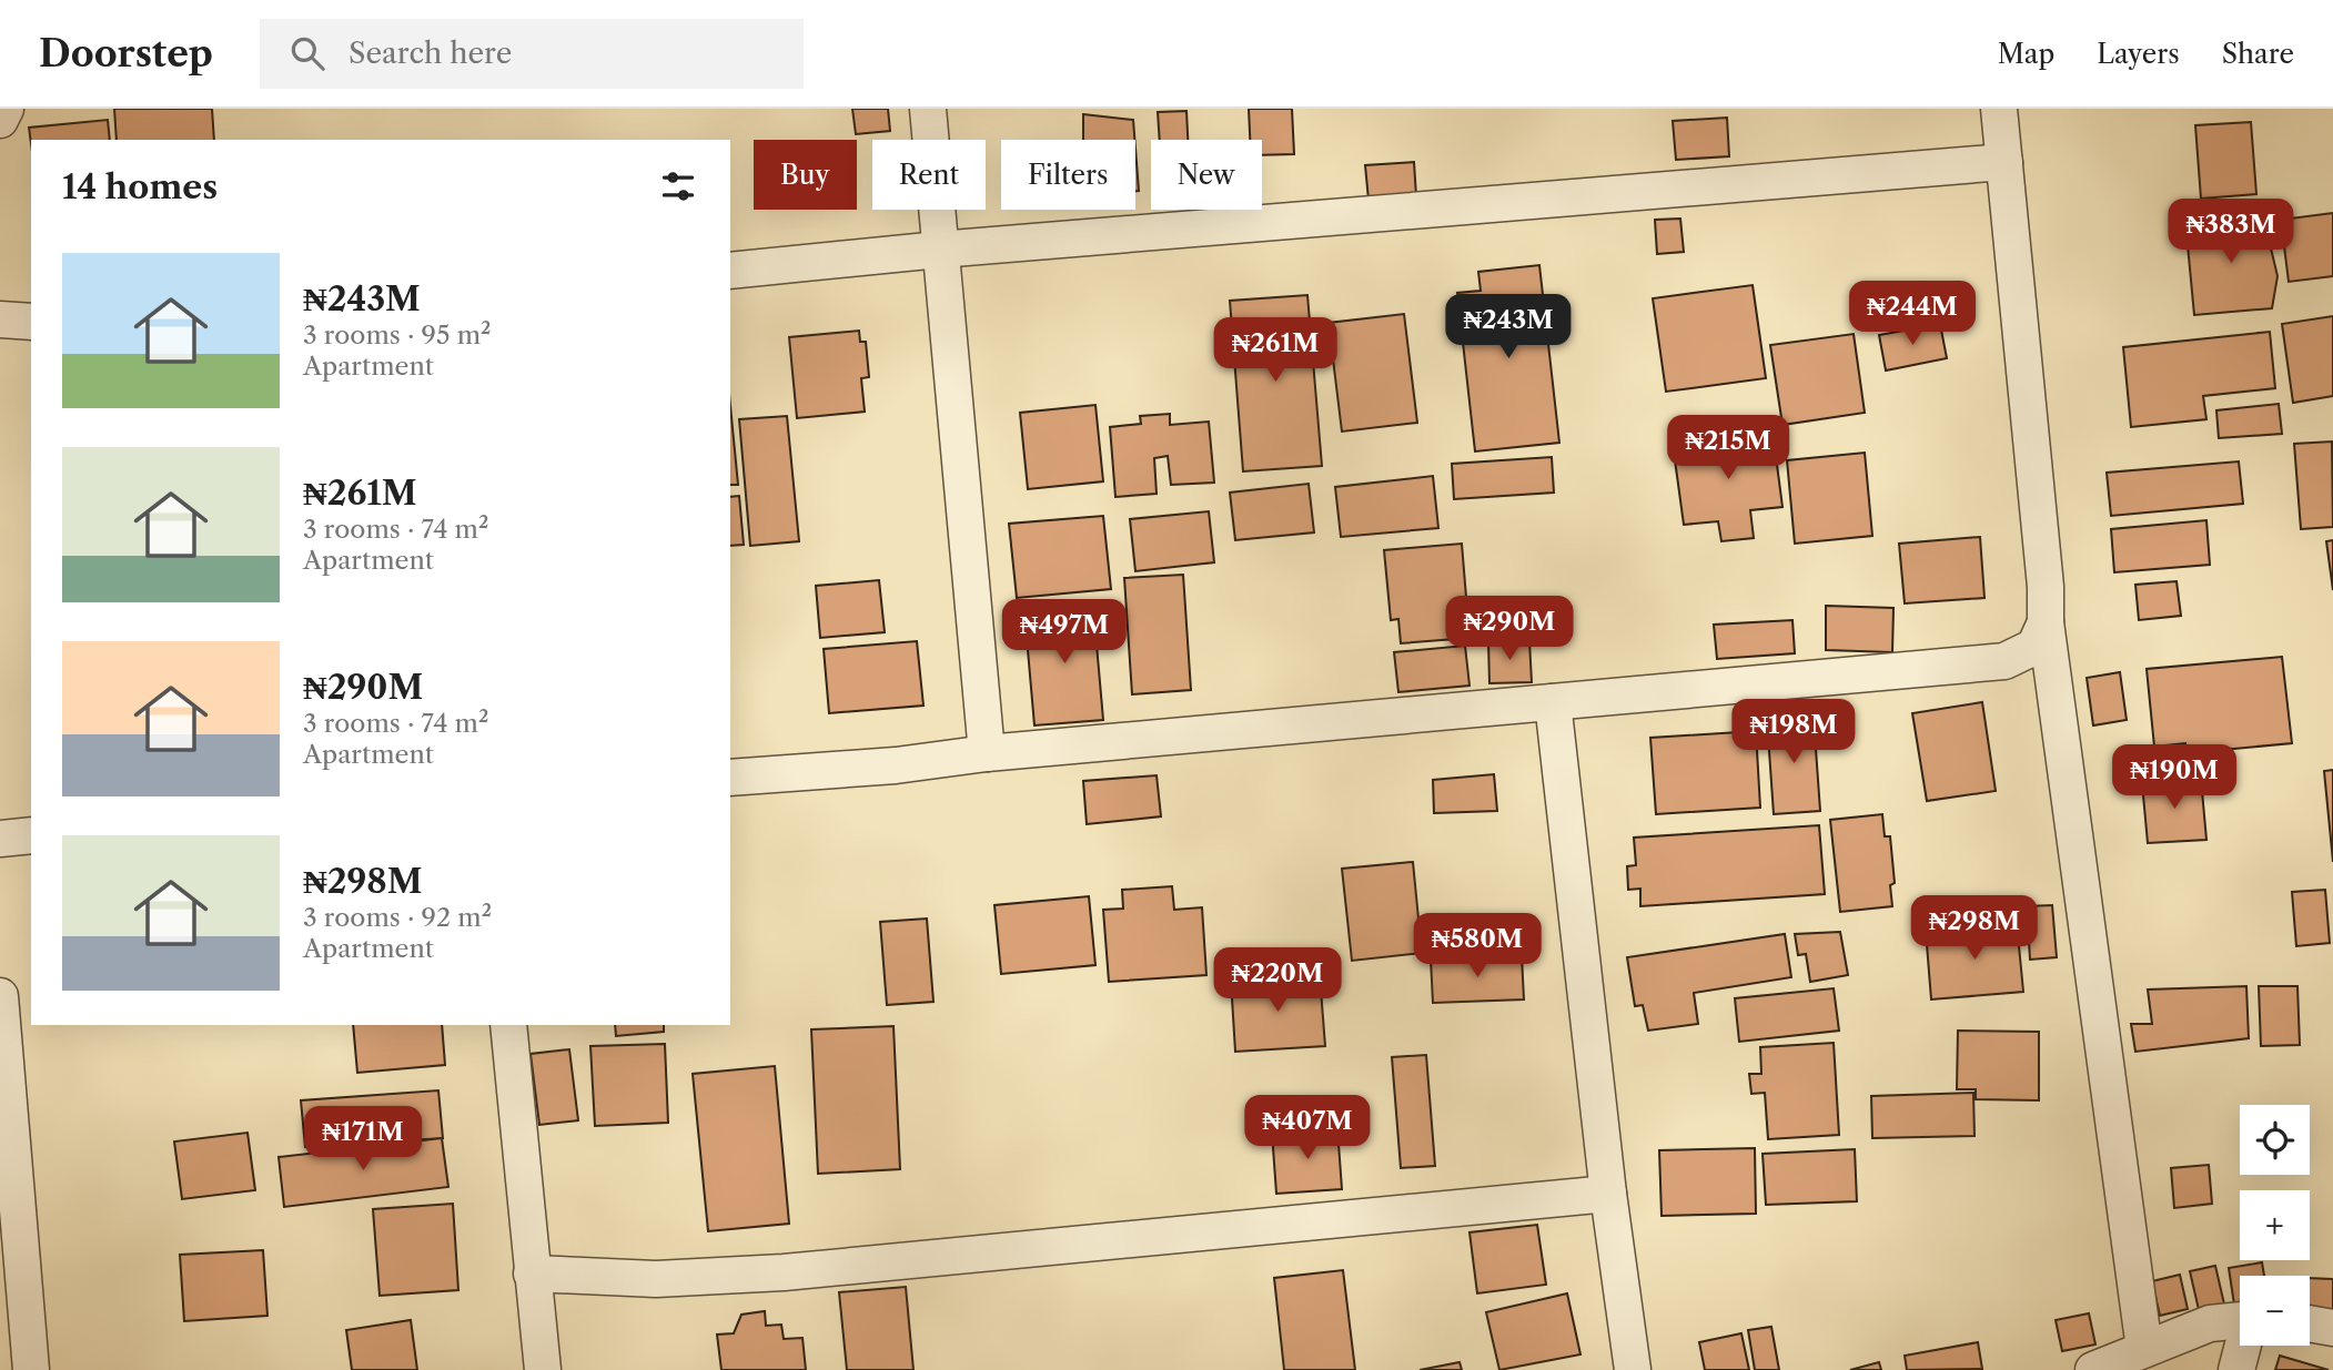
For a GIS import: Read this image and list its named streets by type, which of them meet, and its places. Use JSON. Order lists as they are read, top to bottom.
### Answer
{
  "page": {
    "header": "Doorstep",
    "search": "Search here",
    "nav": ["Map", "Layers", "Share"],
    "chip": [
      "Buy",
      "Rent",
      "Filters",
      "New"
    ],
    "heading": "14 homes",
    "price": [
      "₦383M",
      "₦244M",
      "₦243M",
      "₦261M",
      "₦215M",
      "₦290M",
      "₦497M",
      "₦198M",
      "₦190M",
      "₦298M",
      "₦580M",
      "₦220M",
      "₦407M",
      "₦171M"
    ],
    "list": [
      {
        "name": "₦243M",
        "note": "3 rooms · 95 m² · Apartment"
      },
      {
        "name": "₦261M",
        "note": "3 rooms · 74 m² · Apartment"
      },
      {
        "name": "₦290M",
        "note": "3 rooms · 74 m² · Apartment"
      },
      {
        "name": "₦298M",
        "note": "3 rooms · 92 m² · Apartment"
      }
    ],
    "map_buttons": ["+", "−"]
  }
}
